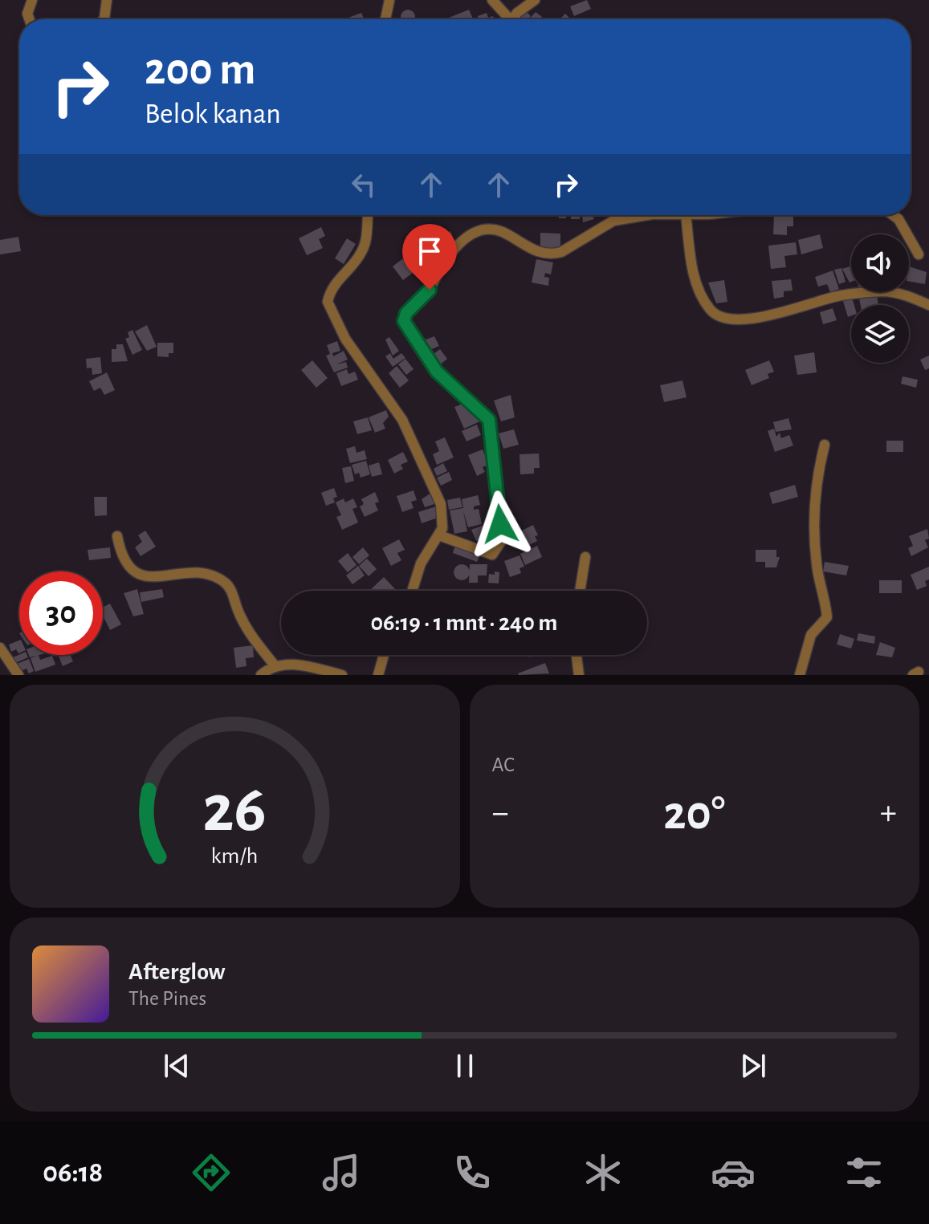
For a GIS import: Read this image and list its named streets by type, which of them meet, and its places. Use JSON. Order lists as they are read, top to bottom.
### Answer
{
  "page": {
    "turn": ["200 m", "Belok kanan"],
    "limit": "30",
    "trip": "06:19 · 1 mnt · 240 m",
    "tile": "AC",
    "heat": ["−", "20°", "+"],
    "song": ["Afterglow", "The Pines"],
    "tabs": "06:18",
    "gauge": ["26", "km/h"]
  }
}
